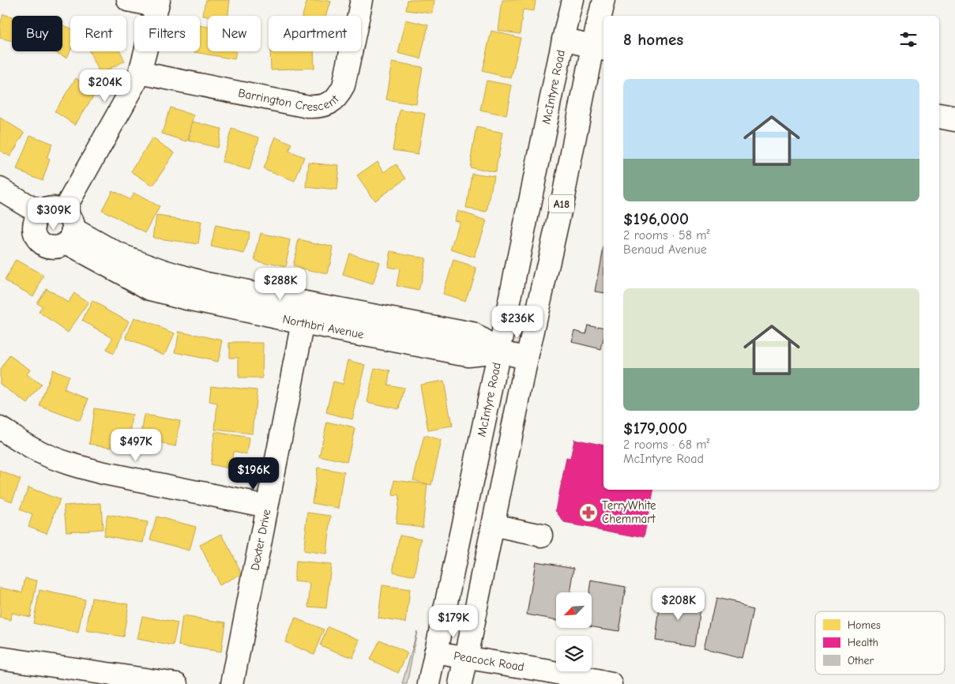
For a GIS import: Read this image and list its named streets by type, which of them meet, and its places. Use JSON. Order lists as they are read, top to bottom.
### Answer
{
  "streets": {
    "street": [
      "McIntyre Road",
      "Barrington Crescent",
      "A18",
      "Northbri Avenue",
      "Dexter Drive",
      "Peacock Road"
    ]
  },
  "crossings": [
    ["McIntyre Road", "Northbri Avenue"],
    ["McIntyre Road", "Peacock Road"],
    ["A18", "Northbri Avenue"],
    ["A18", "Peacock Road"],
    ["Northbri Avenue", "Dexter Drive"]
  ],
  "places": {
    "pharmacy": ["TerryWhite Chemmart"]
  },
  "legend": ["Homes", "Health", "Other"],
  "north": "bottom left",
  "page": {
    "chip": [
      "Buy",
      "Rent",
      "Filters",
      "New",
      "Apartment"
    ],
    "heading": "8 homes",
    "list": [
      {
        "name": "$196,000",
        "note": "2 rooms · 58 m² · Benaud Avenue"
      },
      {
        "name": "$179,000",
        "note": "2 rooms · 68 m² · McIntyre Road"
      }
    ],
    "price": [
      "$204K",
      "$309K",
      "$288K",
      "$236K",
      "$497K",
      "$196K",
      "$208K",
      "$179K"
    ]
  }
}
